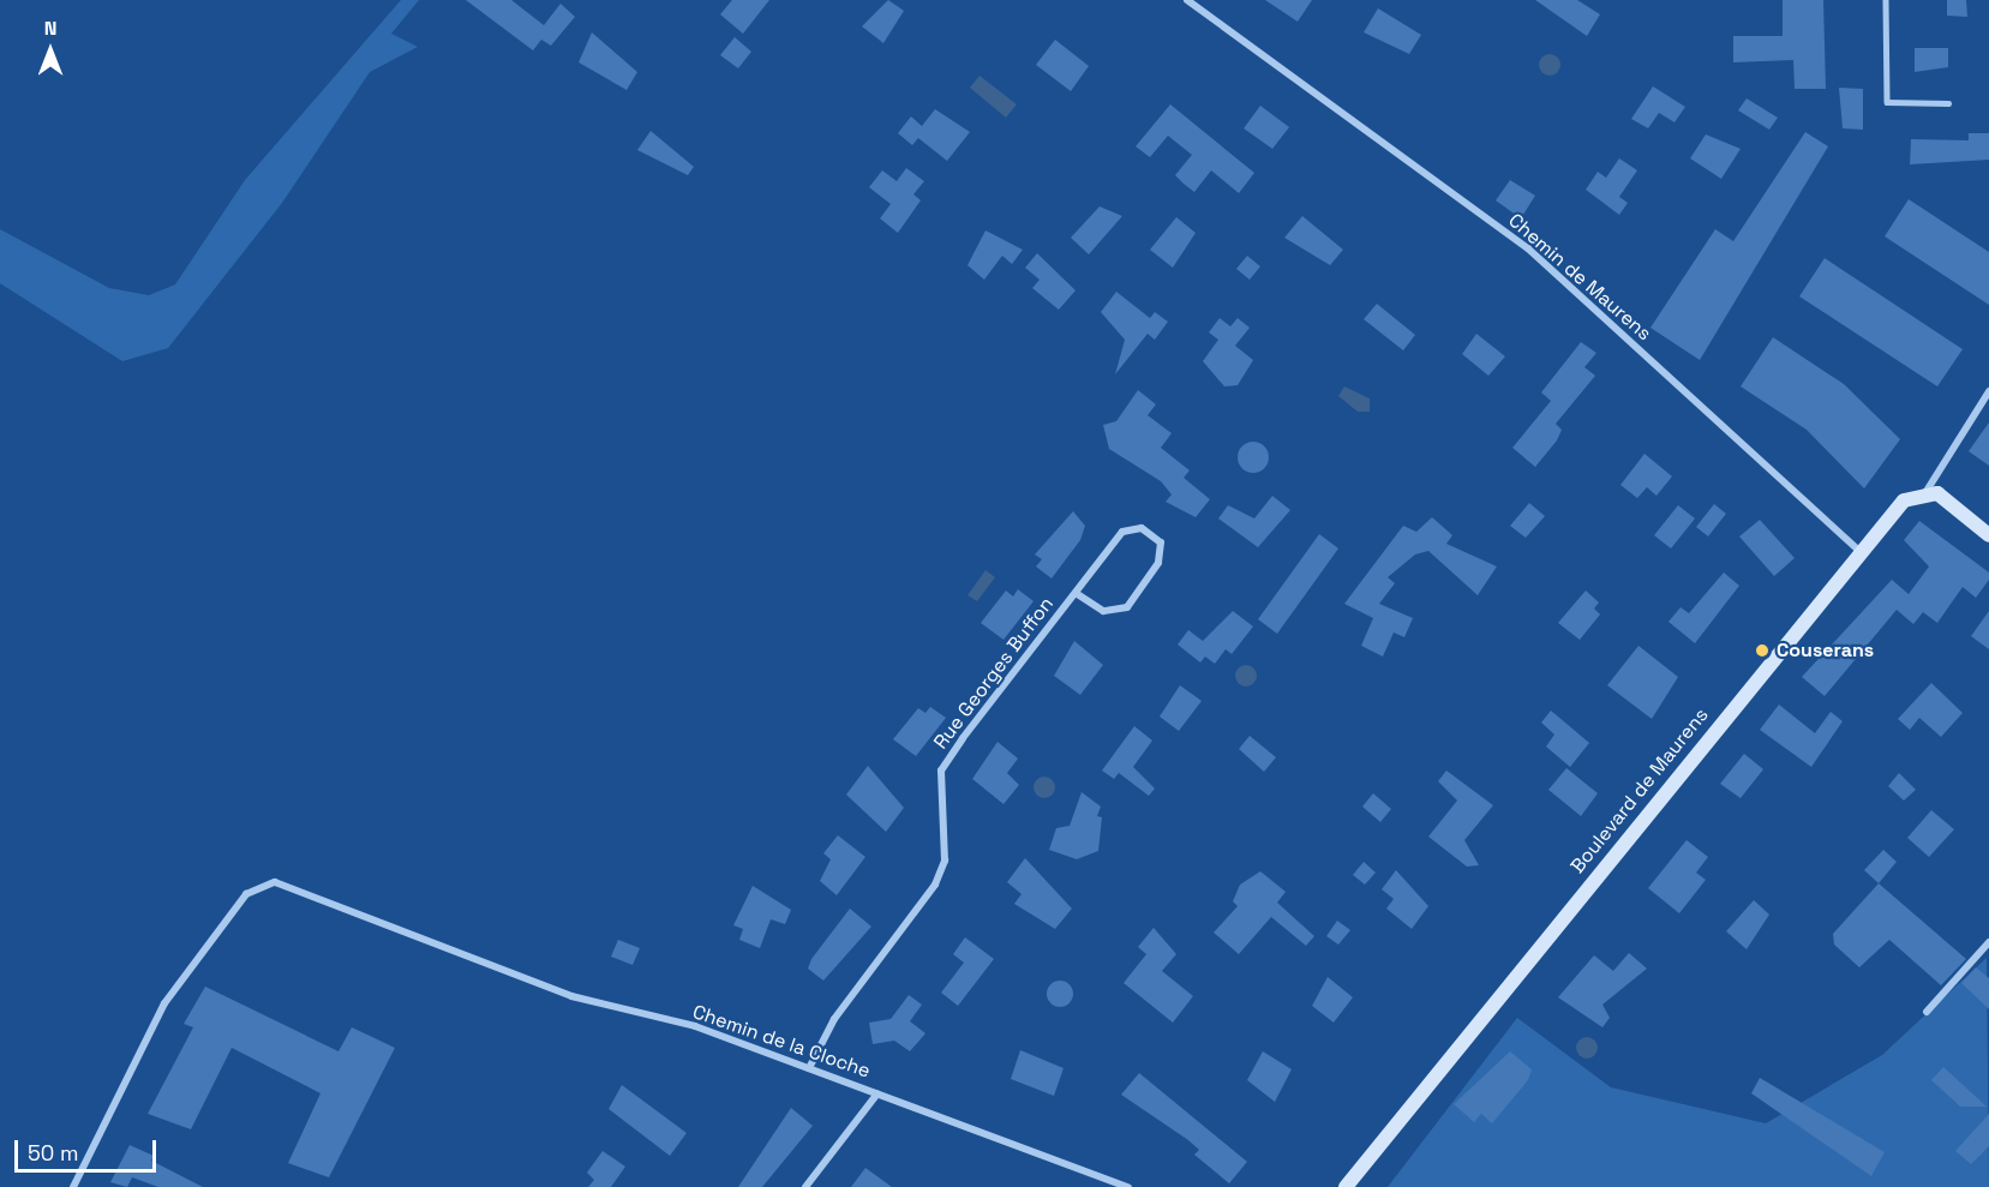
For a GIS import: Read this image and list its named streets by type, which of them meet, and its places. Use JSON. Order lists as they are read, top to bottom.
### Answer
{
  "streets": {
    "street": [
      "Chemin de Maurens",
      "Rue Georges Buffon",
      "Boulevard de Maurens",
      "Chemin de la Cloche"
    ]
  },
  "crossings": [
    ["Chemin de Maurens", "Boulevard de Maurens"],
    ["Rue Georges Buffon", "Chemin de la Cloche"]
  ],
  "places": ["Couserans"],
  "scale_bar": "50 m",
  "north": "top"
}
